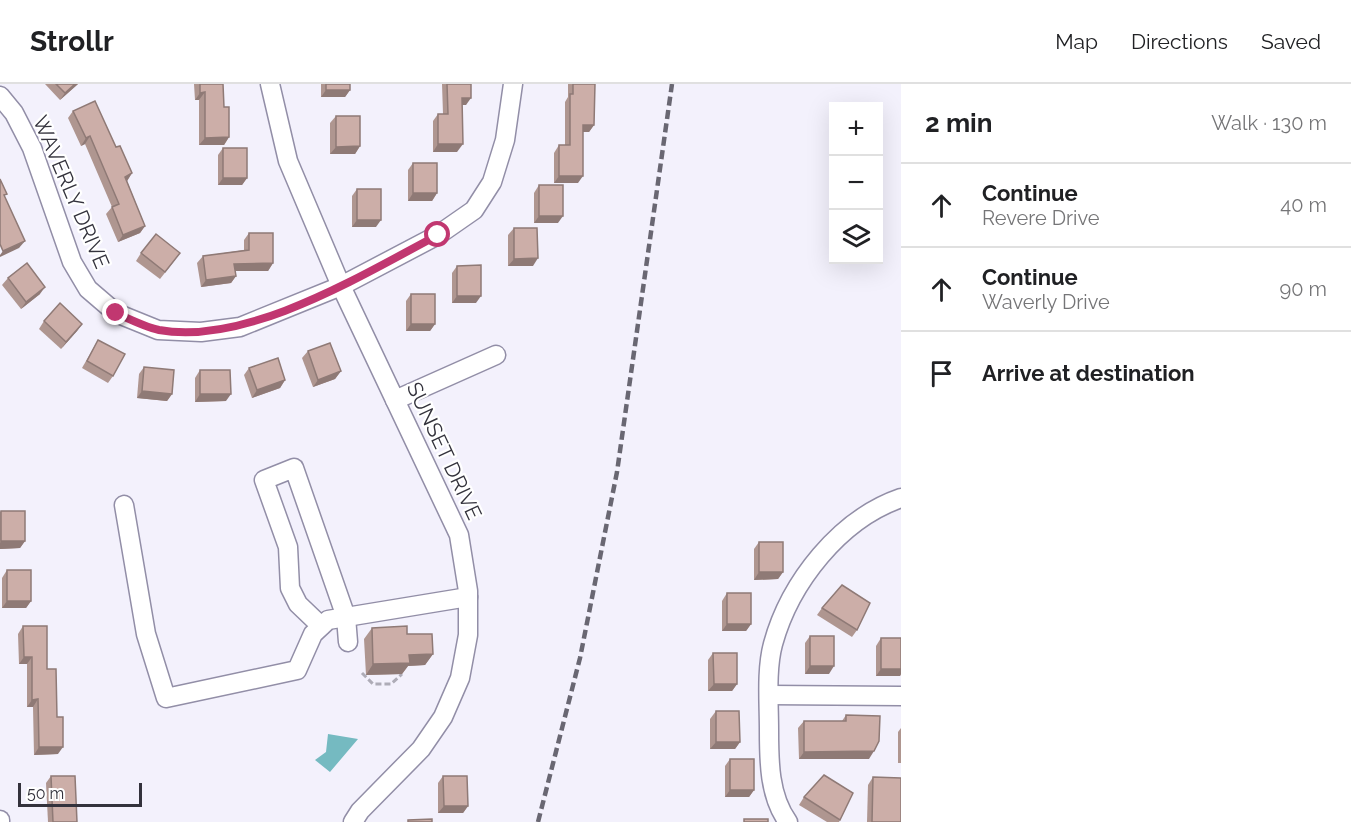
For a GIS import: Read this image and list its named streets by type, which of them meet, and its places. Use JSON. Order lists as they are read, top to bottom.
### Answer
{
  "streets": {
    "street": ["WAVERLY DRIVE", "SUNSET DRIVE"]
  },
  "crossings": [
    ["WAVERLY DRIVE", "SUNSET DRIVE"]
  ],
  "scale_bar": "50 m",
  "page": {
    "header": "Strollr",
    "nav": ["Map", "Directions", "Saved"],
    "heading": ["2 min", "Walk · 130 m"],
    "map_buttons": ["+", "−"],
    "list": [
      ["Continue", "Revere Drive", "40 m"],
      ["Continue", "Waverly Drive", "90 m"],
      "Arrive at destination"
    ],
    "scale": "50 m"
  }
}
